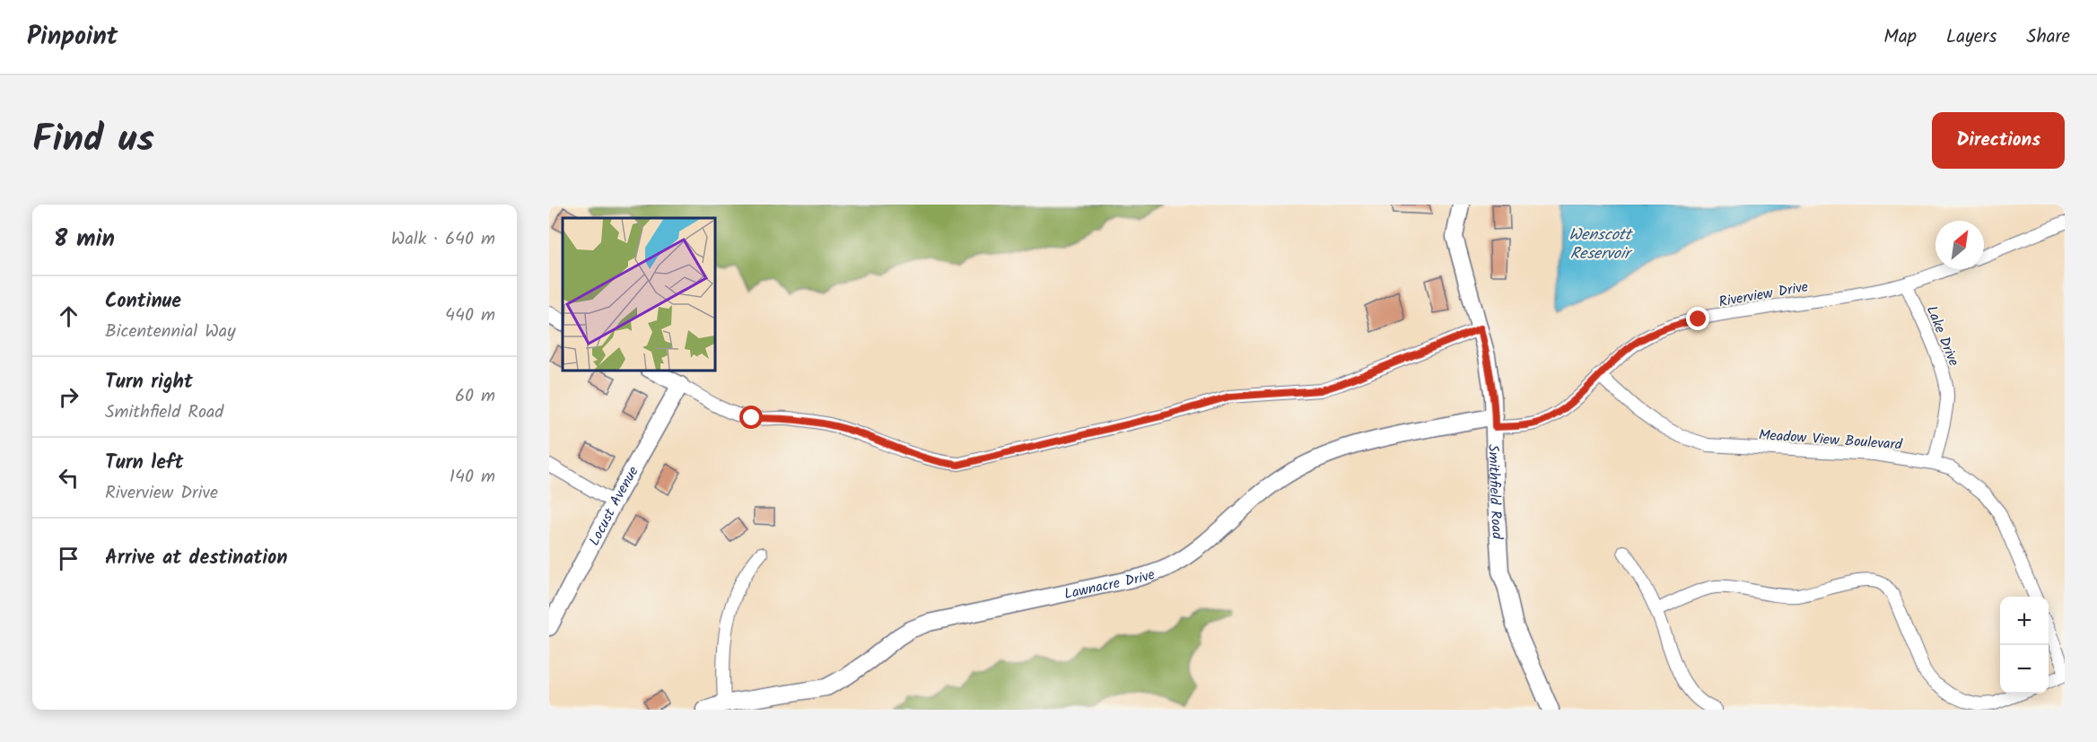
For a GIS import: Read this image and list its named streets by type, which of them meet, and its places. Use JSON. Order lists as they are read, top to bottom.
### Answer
{
  "streets": {
    "street": [
      "Riverview Drive",
      "Lake Drive",
      "Meadow View Boulevard",
      "Smithfield Road",
      "Locust Avenue",
      "Lawnacre Drive"
    ]
  },
  "crossings": [
    ["Riverview Drive", "Lake Drive"],
    ["Riverview Drive", "Meadow View Boulevard"],
    ["Riverview Drive", "Smithfield Road"],
    ["Riverview Drive", "Lawnacre Drive"],
    ["Lake Drive", "Meadow View Boulevard"],
    ["Smithfield Road", "Lawnacre Drive"]
  ],
  "water": ["Wenscott Reservoir"],
  "north": "top right",
  "page": {
    "header": "Pinpoint",
    "nav": ["Map", "Layers", "Share"],
    "title": "Find us",
    "buttons": "Directions",
    "heading": ["8 min", "Walk · 640 m"],
    "list": [
      ["Continue", "Bicentennial Way", "440 m"],
      ["Turn right", "Smithfield Road", "60 m"],
      ["Turn left", "Riverview Drive", "140 m"],
      "Arrive at destination"
    ],
    "map_buttons": ["+", "−"]
  }
}
